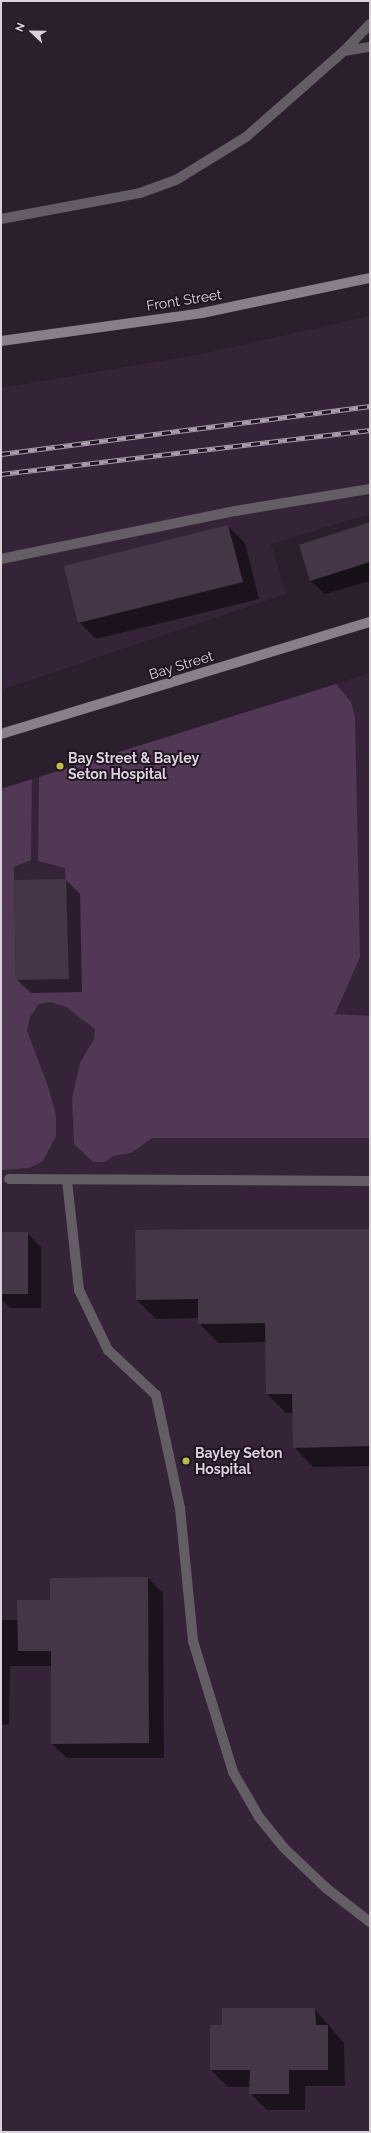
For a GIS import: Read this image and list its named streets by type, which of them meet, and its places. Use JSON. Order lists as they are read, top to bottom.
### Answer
{
  "streets": {
    "main road": ["Front Street", "Bay Street"]
  },
  "places": ["Bay Street & Bayley Seton Hospital", "Bayley Seton Hospital"],
  "north": "left"
}
